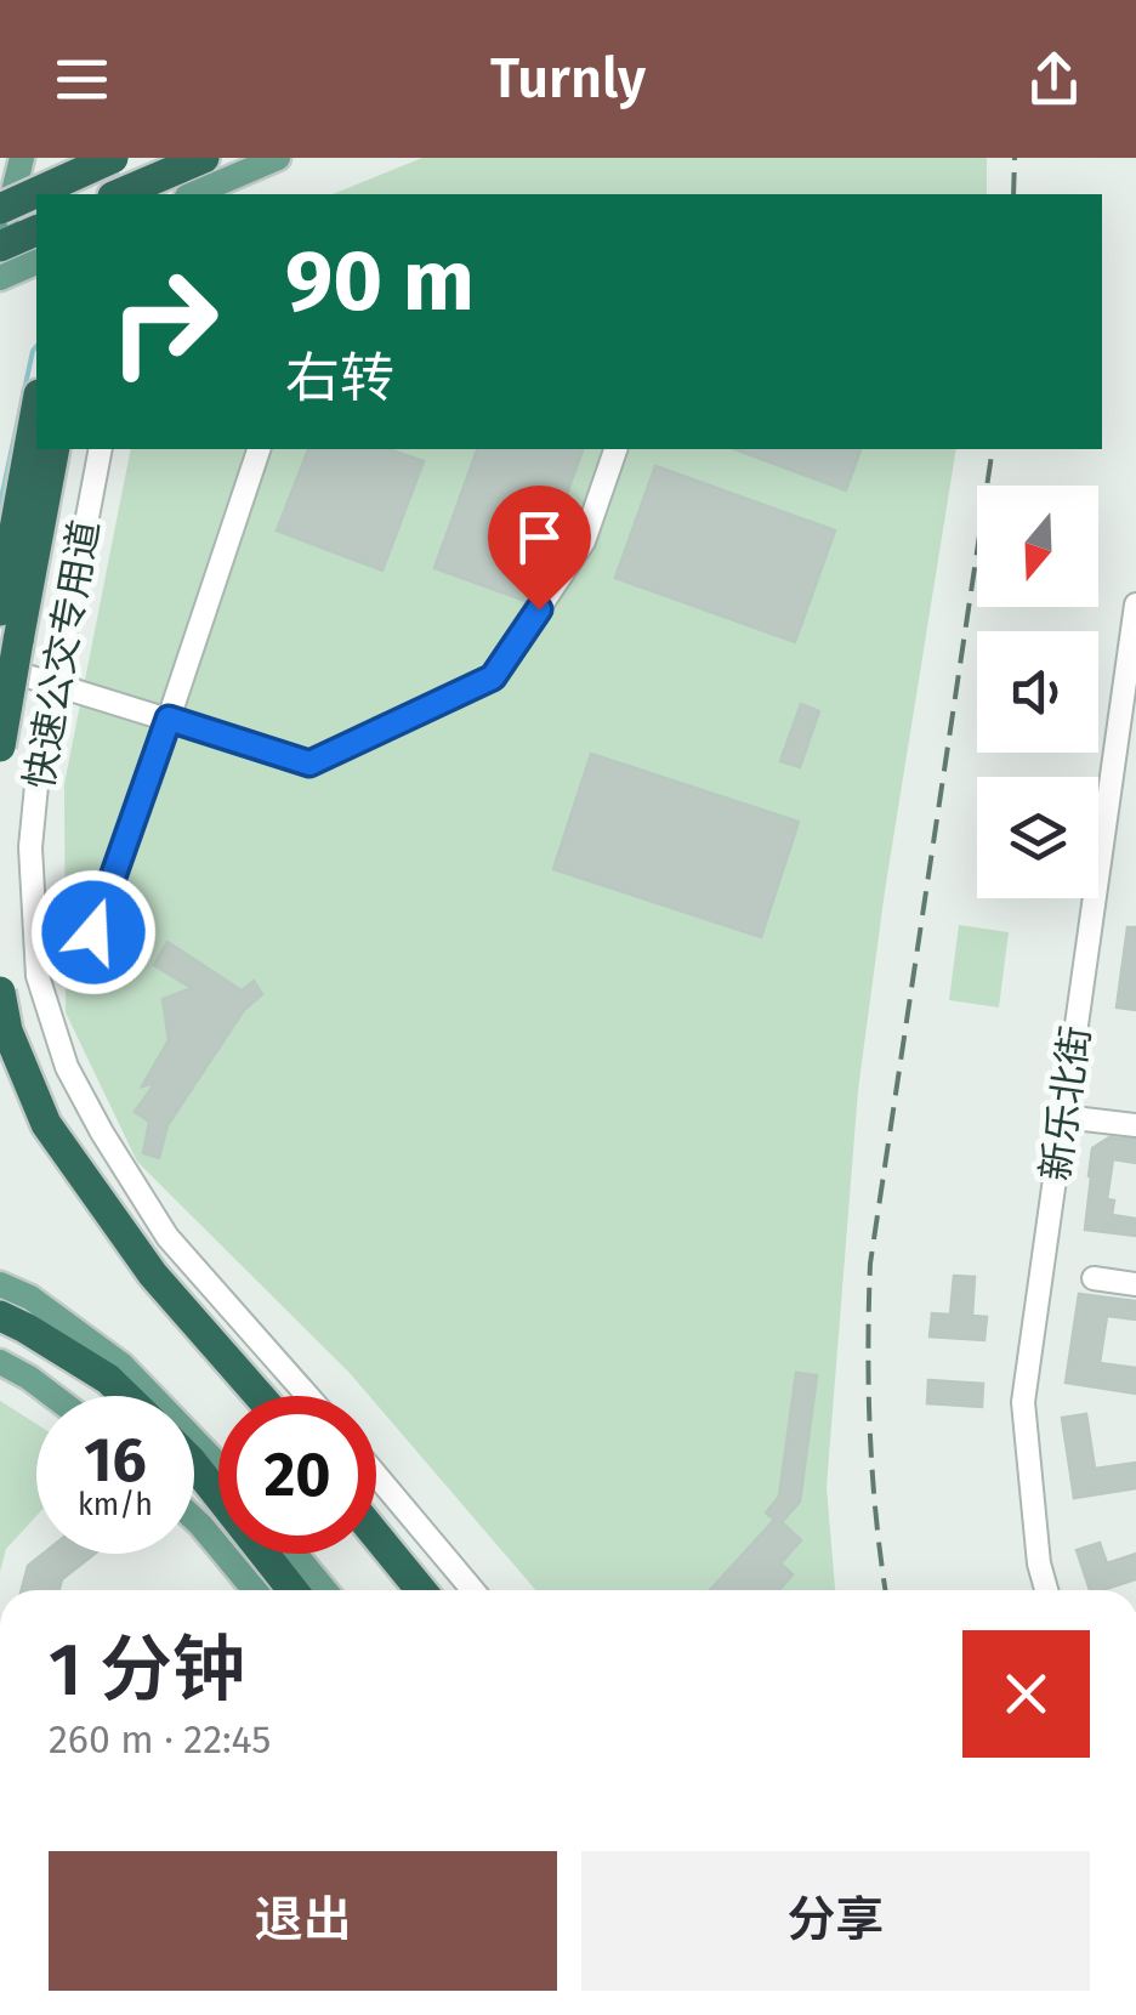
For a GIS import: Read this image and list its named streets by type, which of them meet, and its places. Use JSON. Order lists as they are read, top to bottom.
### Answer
{
  "streets": {
    "street": ["快速公交专用道", "新乐北街"]
  },
  "north": "bottom",
  "page": {
    "header": "Turnly",
    "turn": ["90 m", "右转"],
    "speed": "16 km/h",
    "limit": "20",
    "heading": ["1 分钟", "260 m · 22:45"],
    "buttons": ["退出", "分享"]
  }
}
